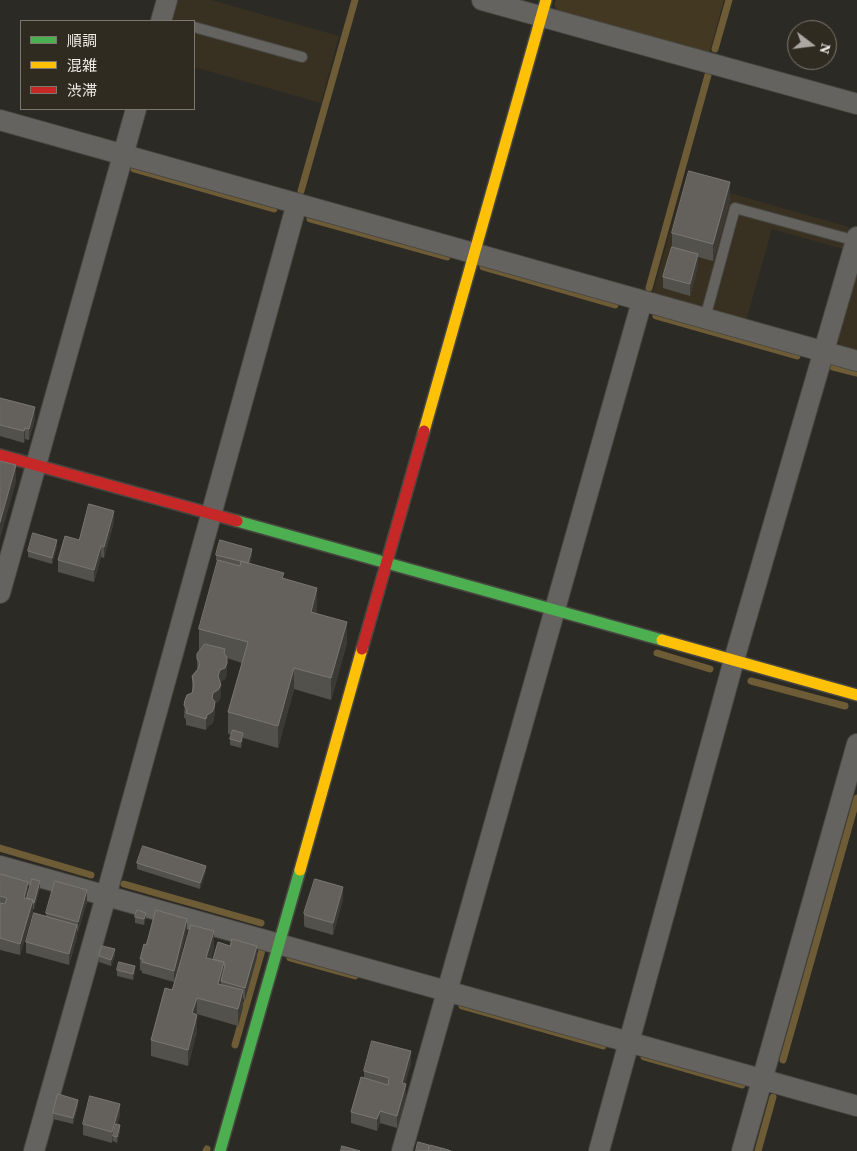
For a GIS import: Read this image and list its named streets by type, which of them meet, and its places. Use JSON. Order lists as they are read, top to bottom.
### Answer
{
  "legend": ["順調", "混雑", "渋滞"],
  "north": "right"
}
